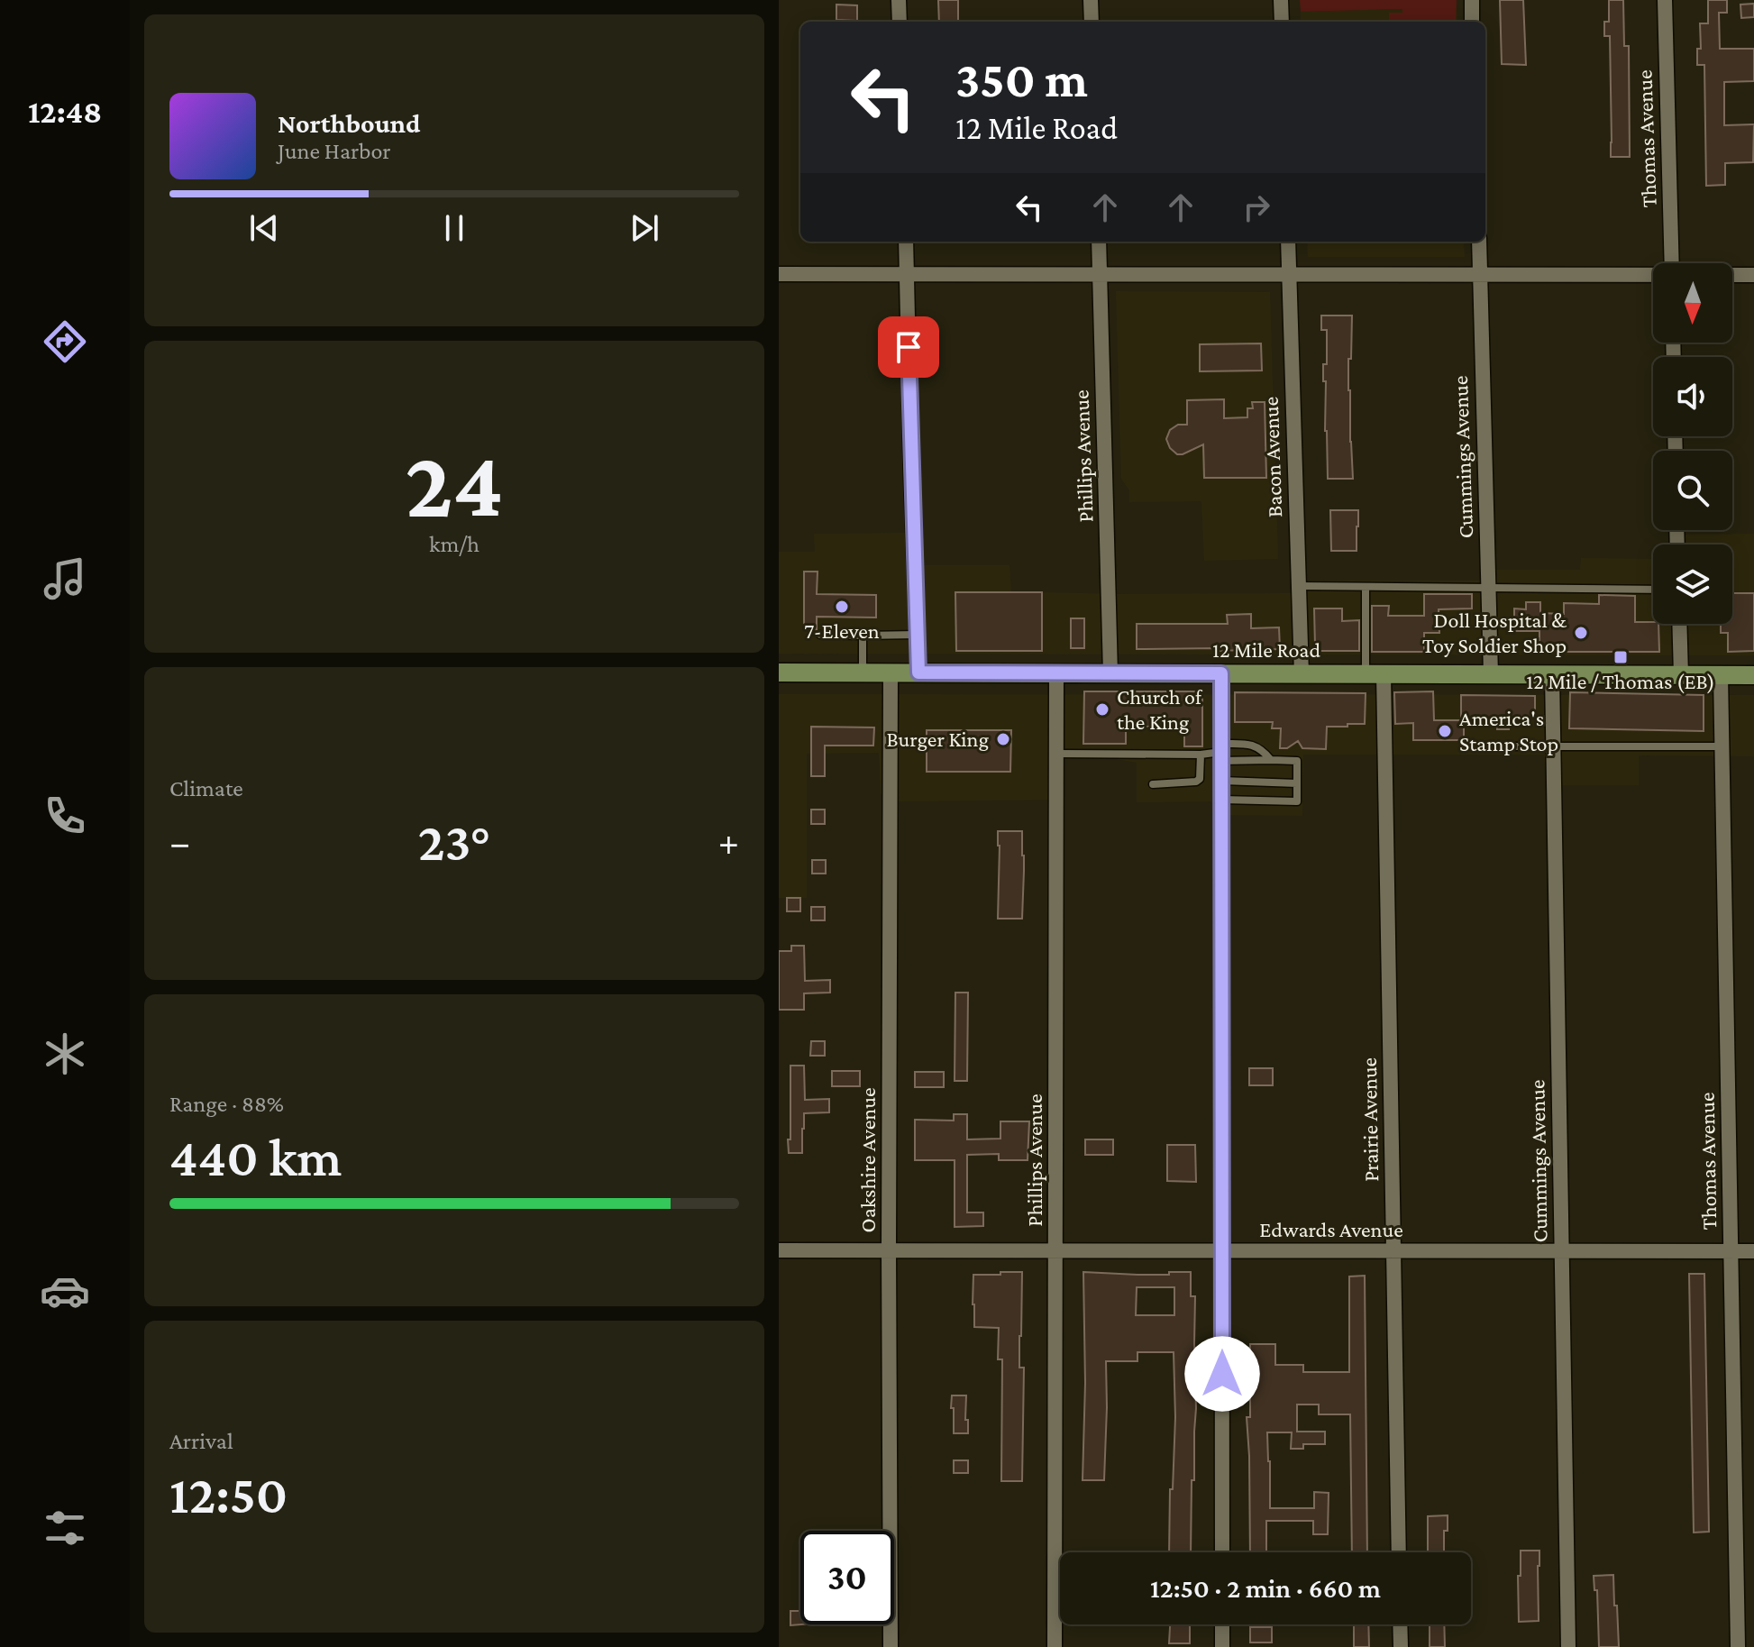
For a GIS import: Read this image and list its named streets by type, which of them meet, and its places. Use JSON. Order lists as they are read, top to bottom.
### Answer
{
  "streets": {
    "main road": ["12 Mile Road"],
    "street": [
      "Thomas Avenue",
      "Phillips Avenue",
      "Bacon Avenue",
      "Cummings Avenue",
      "Prairie Avenue",
      "Oakshire Avenue",
      "Edwards Avenue"
    ]
  },
  "crossings": [
    ["Thomas Avenue", "12 Mile Road"],
    ["Thomas Avenue", "Edwards Avenue"],
    ["Phillips Avenue", "12 Mile Road"],
    ["Phillips Avenue", "Edwards Avenue"],
    ["Bacon Avenue", "12 Mile Road"],
    ["Cummings Avenue", "12 Mile Road"],
    ["Cummings Avenue", "Edwards Avenue"],
    ["12 Mile Road", "Prairie Avenue"],
    ["12 Mile Road", "Oakshire Avenue"],
    ["Prairie Avenue", "Edwards Avenue"],
    ["Oakshire Avenue", "Edwards Avenue"]
  ],
  "places": {
    "other": [
      "7-Eleven",
      "Doll Hospital & Toy Soldier Shop",
      "Church of the King",
      "America's Stamp Stop",
      "Burger King"
    ],
    "transit": ["12 Mile / Thomas (EB)"]
  },
  "north": "bottom",
  "page": {
    "tabs": "12:48",
    "turn": ["350 m", "12 Mile Road"],
    "song": ["Northbound", "June Harbor"],
    "tile": [
      ["24", "km/h"],
      "Climate",
      ["Range · 88%", "440 km"],
      ["Arrival", "12:50"]
    ],
    "heat": ["−", "23°", "+"],
    "limit": "30",
    "trip": "12:50 · 2 min · 660 m"
  }
}
